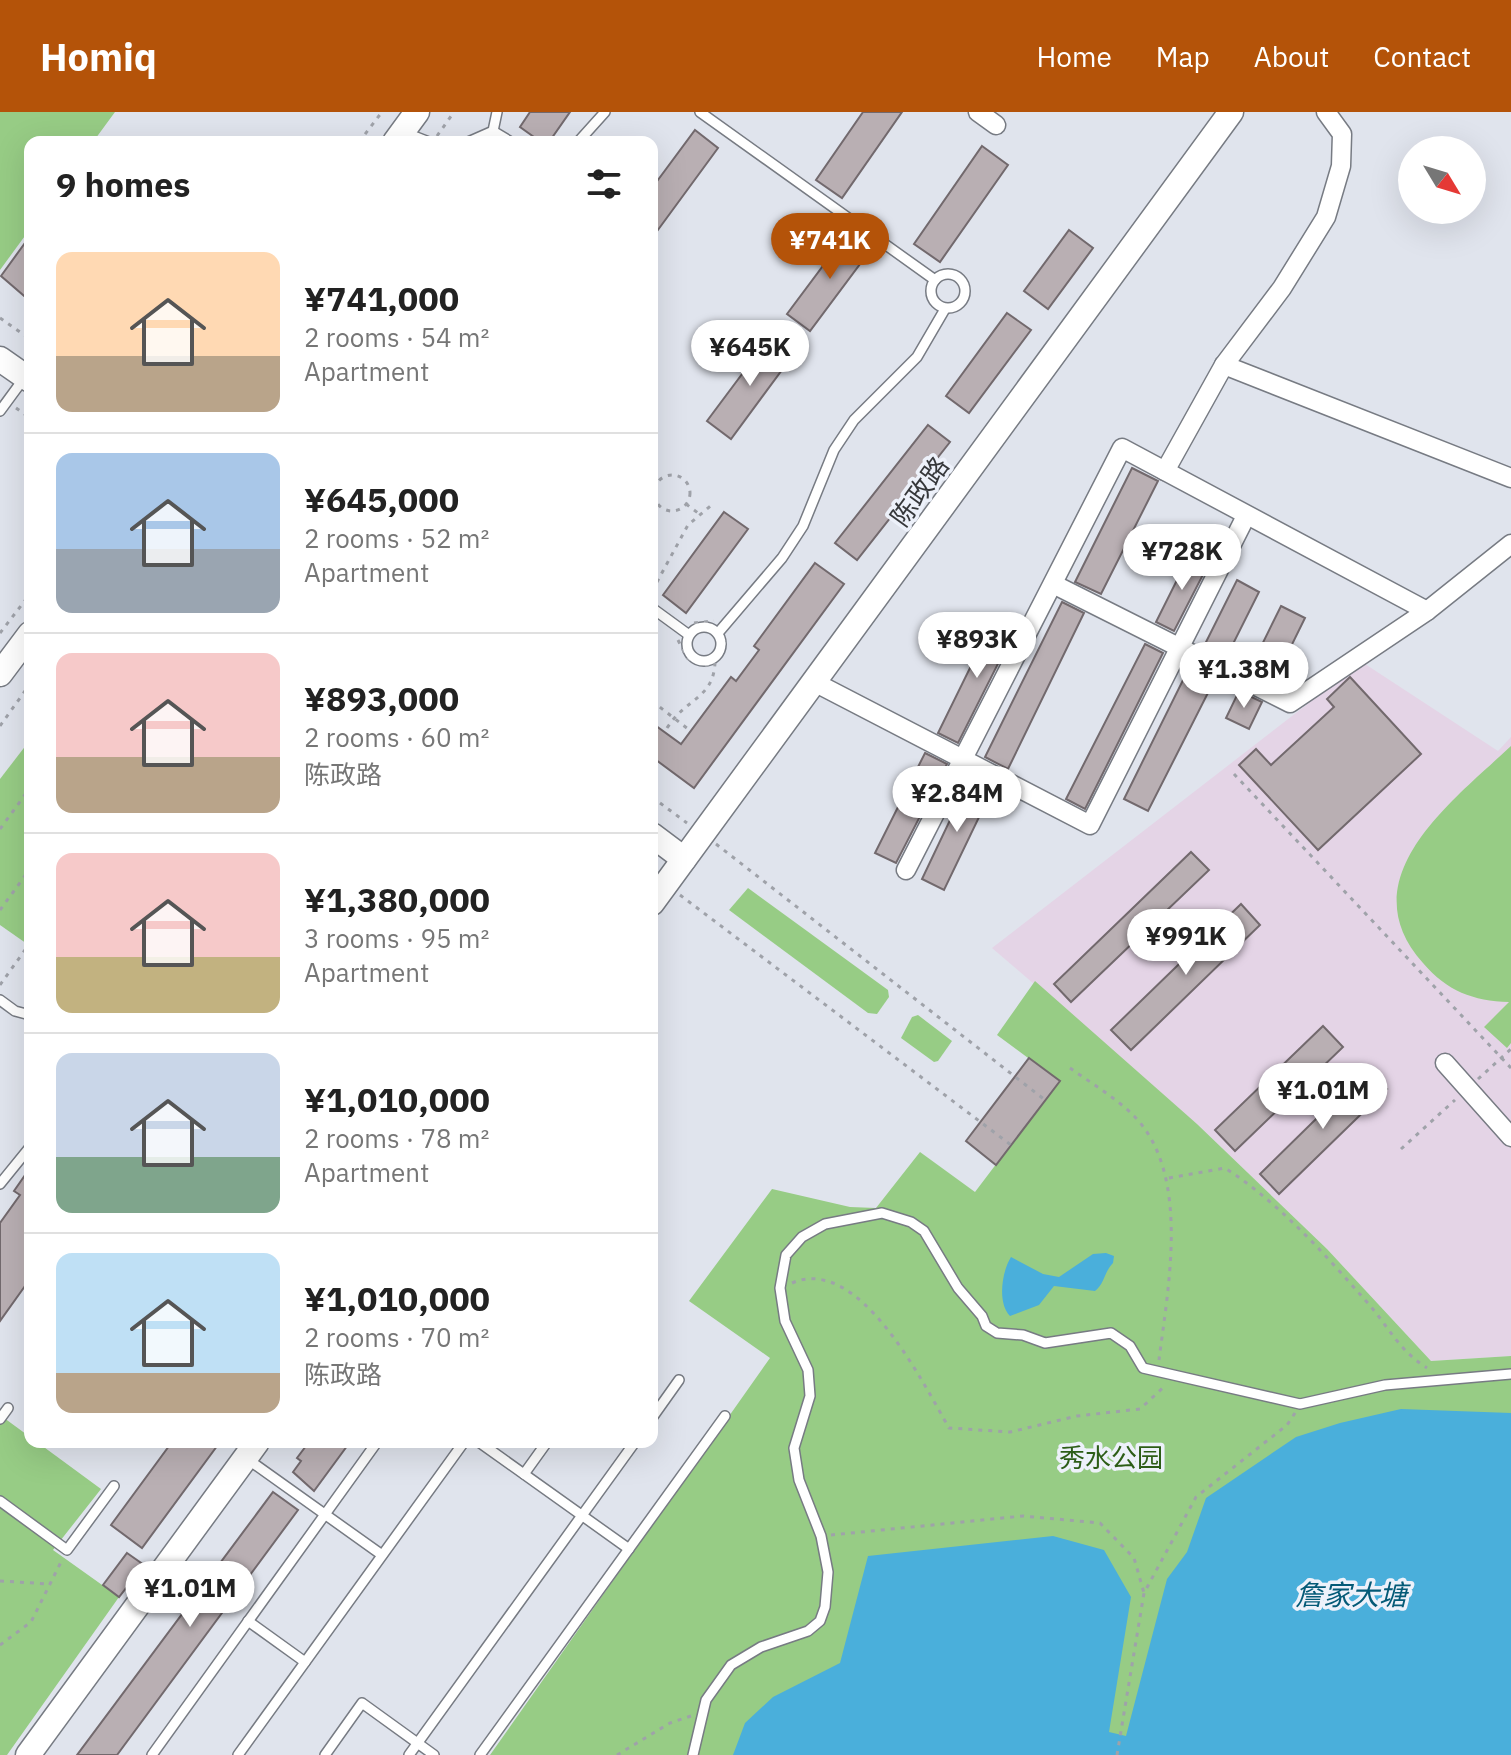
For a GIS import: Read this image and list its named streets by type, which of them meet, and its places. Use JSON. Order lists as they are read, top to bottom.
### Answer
{
  "streets": {
    "street": ["陈政路"]
  },
  "water": ["詹家大塘"],
  "parks": ["秀水公园"],
  "north": "bottom right",
  "page": {
    "header": "Homiq",
    "nav": [
      "Home",
      "Map",
      "About",
      "Contact"
    ],
    "heading": "9 homes",
    "price": [
      "¥741K",
      "¥645K",
      "¥728K",
      "¥893K",
      "¥1.38M",
      "¥2.84M",
      "¥991K",
      "¥1.01M",
      "¥1.01M"
    ],
    "list": [
      {
        "name": "¥741,000",
        "note": "2 rooms · 54 m² · Apartment"
      },
      {
        "name": "¥645,000",
        "note": "2 rooms · 52 m² · Apartment"
      },
      {
        "name": "¥893,000",
        "note": "2 rooms · 60 m² · 陈政路"
      },
      {
        "name": "¥1,380,000",
        "note": "3 rooms · 95 m² · Apartment"
      },
      {
        "name": "¥1,010,000",
        "note": "2 rooms · 78 m² · Apartment"
      },
      {
        "name": "¥1,010,000",
        "note": "2 rooms · 70 m² · 陈政路"
      }
    ]
  }
}
